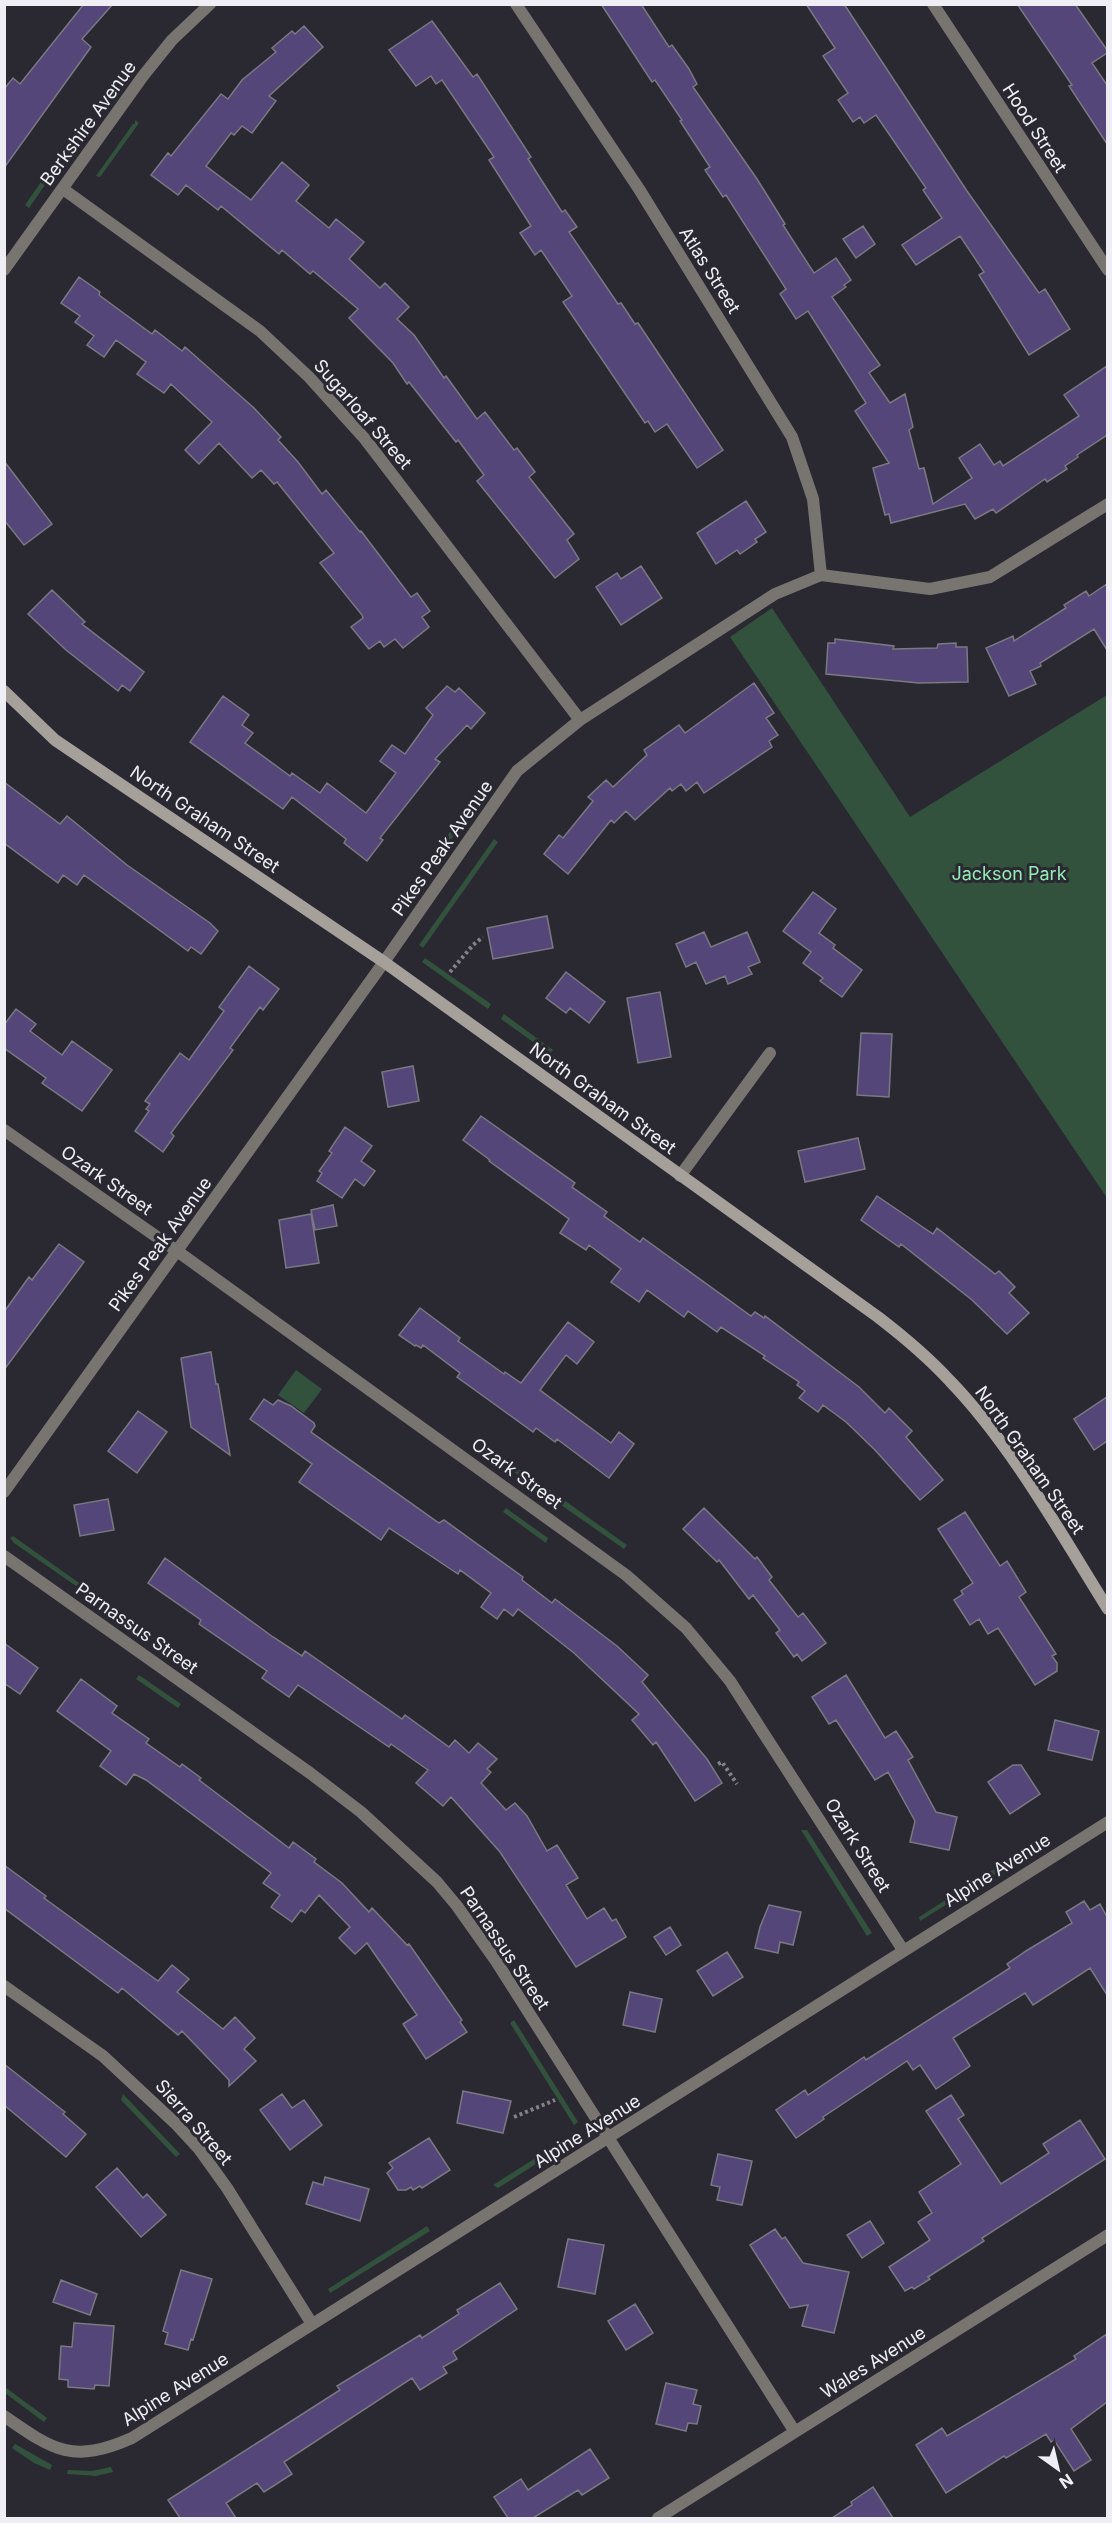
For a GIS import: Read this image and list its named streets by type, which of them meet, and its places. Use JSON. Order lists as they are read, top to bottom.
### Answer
{
  "streets": {
    "main road": ["North Graham Street"],
    "street": [
      "Berkshire Avenue",
      "Hood Street",
      "Atlas Street",
      "Sugarloaf Street",
      "Pikes Peak Avenue",
      "Ozark Street",
      "Parnassus Street",
      "Alpine Avenue",
      "Sierra Street",
      "Wales Avenue"
    ]
  },
  "crossings": [
    ["Berkshire Avenue", "Sugarloaf Street"],
    ["Atlas Street", "Pikes Peak Avenue"],
    ["Sugarloaf Street", "Pikes Peak Avenue"],
    ["North Graham Street", "Pikes Peak Avenue"],
    ["Pikes Peak Avenue", "Ozark Street"],
    ["Ozark Street", "Alpine Avenue"],
    ["Parnassus Street", "Alpine Avenue"],
    ["Parnassus Street", "Wales Avenue"],
    ["Alpine Avenue", "Sierra Street"]
  ],
  "parks": ["Jackson Park"],
  "north": "bottom right"
}
